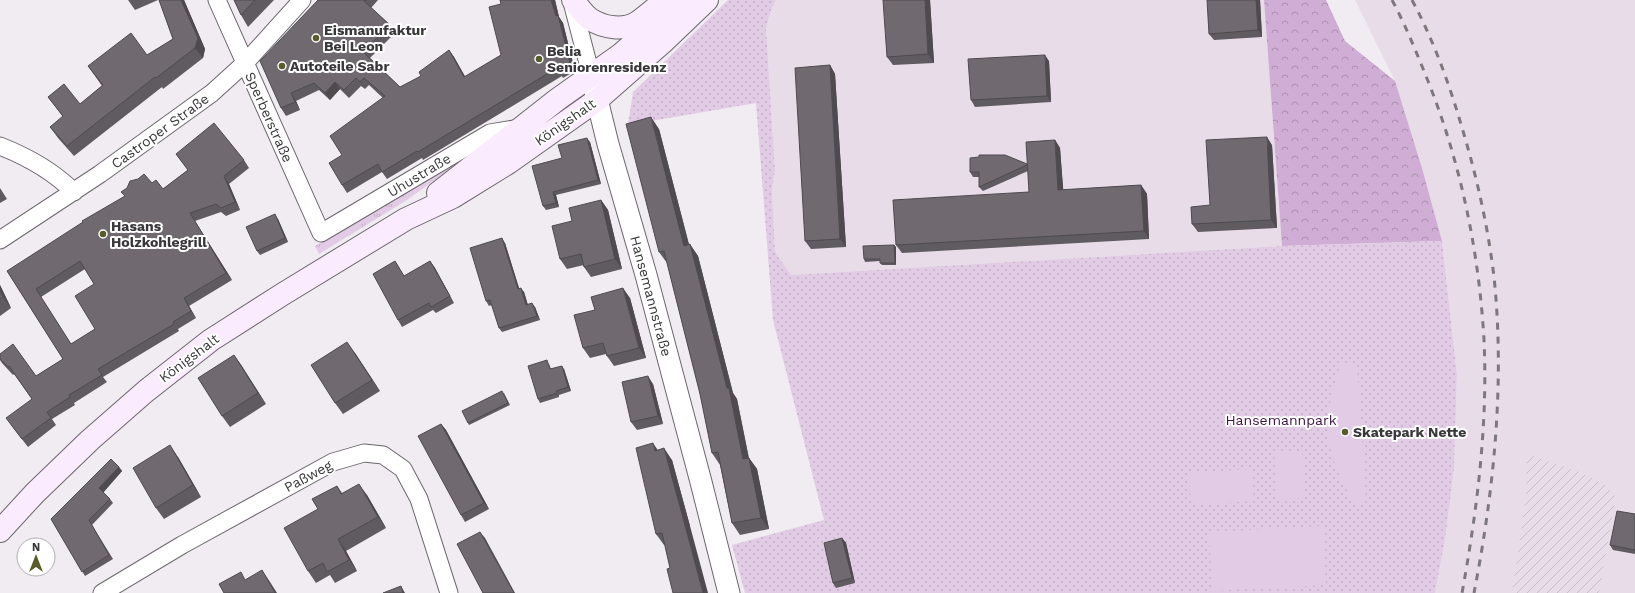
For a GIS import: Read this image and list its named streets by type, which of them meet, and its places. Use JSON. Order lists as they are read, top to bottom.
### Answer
{
  "streets": {
    "main road": ["Königshalt"],
    "street": [
      "Sperberstraße",
      "Castroper Straße",
      "Uhustraße",
      "Hansemannstraße",
      "Paßweg"
    ]
  },
  "crossings": [
    ["Sperberstraße", "Castroper Straße"],
    ["Sperberstraße", "Uhustraße"],
    ["Königshalt", "Uhustraße"],
    ["Königshalt", "Hansemannstraße"]
  ],
  "parks": ["Hansemannpark"],
  "places": [
    "Eismanufaktur Bei Leon",
    "Belia Seniorenresidenz",
    "Autoteile Sabr",
    "Hasans Holzkohlegrill",
    "Skatepark Nette"
  ],
  "north": "top"
}
